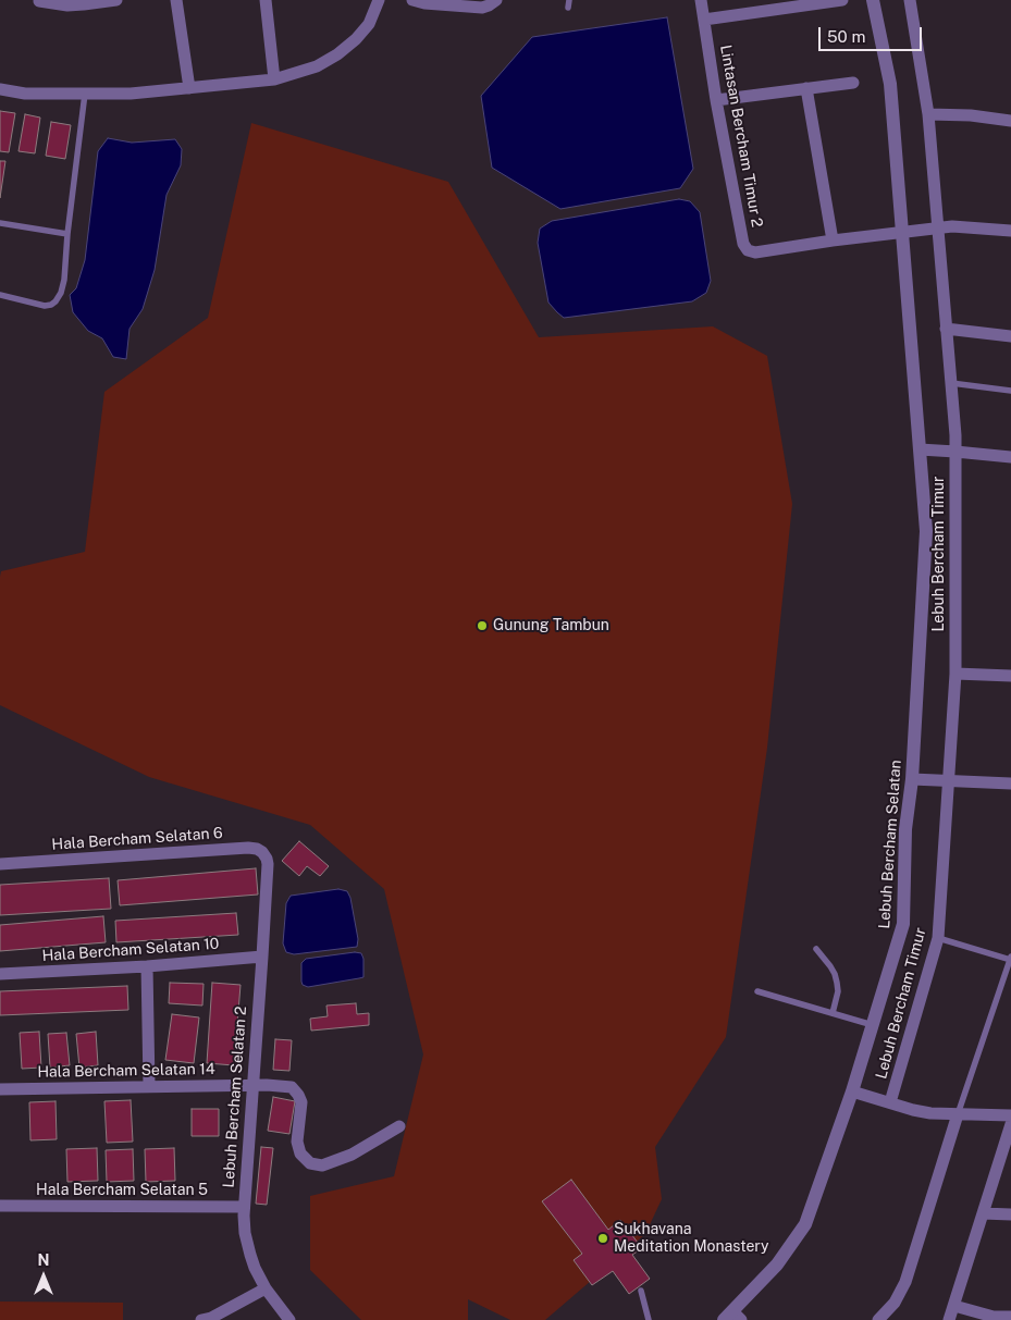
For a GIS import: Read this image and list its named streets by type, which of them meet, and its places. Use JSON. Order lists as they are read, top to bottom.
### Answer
{
  "streets": {
    "street": [
      "Lintasan Bercham Timur 2",
      "Lebuh Bercham Timur",
      "Hala Bercham Selatan 6",
      "Lebuh Bercham Selatan",
      "Hala Bercham Selatan 10",
      "Hala Bercham Selatan 14",
      "Lebuh Bercham Selatan 2",
      "Hala Bercham Selatan 5"
    ]
  },
  "crossings": [
    ["Lintasan Bercham Timur 2", "Lebuh Bercham Timur"],
    ["Lintasan Bercham Timur 2", "Lebuh Bercham Selatan"],
    ["Hala Bercham Selatan 6", "Lebuh Bercham Selatan 2"],
    ["Hala Bercham Selatan 10", "Lebuh Bercham Selatan 2"],
    ["Hala Bercham Selatan 14", "Lebuh Bercham Selatan 2"],
    ["Lebuh Bercham Selatan 2", "Hala Bercham Selatan 5"]
  ],
  "places": ["Gunung Tambun", "Sukhavana Meditation Monastery"],
  "scale_bar": "50 m",
  "north": "top"
}
